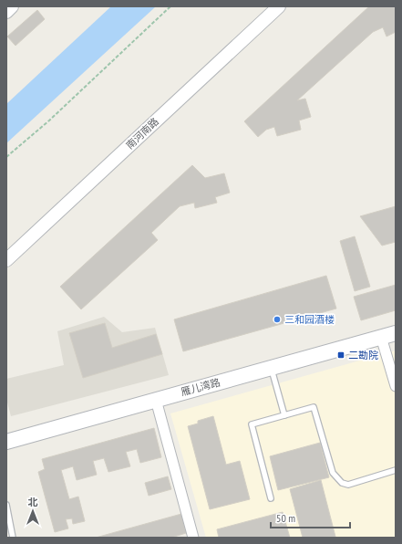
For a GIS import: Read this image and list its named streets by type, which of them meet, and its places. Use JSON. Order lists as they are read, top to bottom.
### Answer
{
  "streets": {
    "main road": ["雁儿湾路"],
    "street": ["南河南路"]
  },
  "places": {
    "other": ["三和园酒楼"],
    "transit": ["二勘院"]
  },
  "scale_bar": "50 m",
  "north": "top"
}
